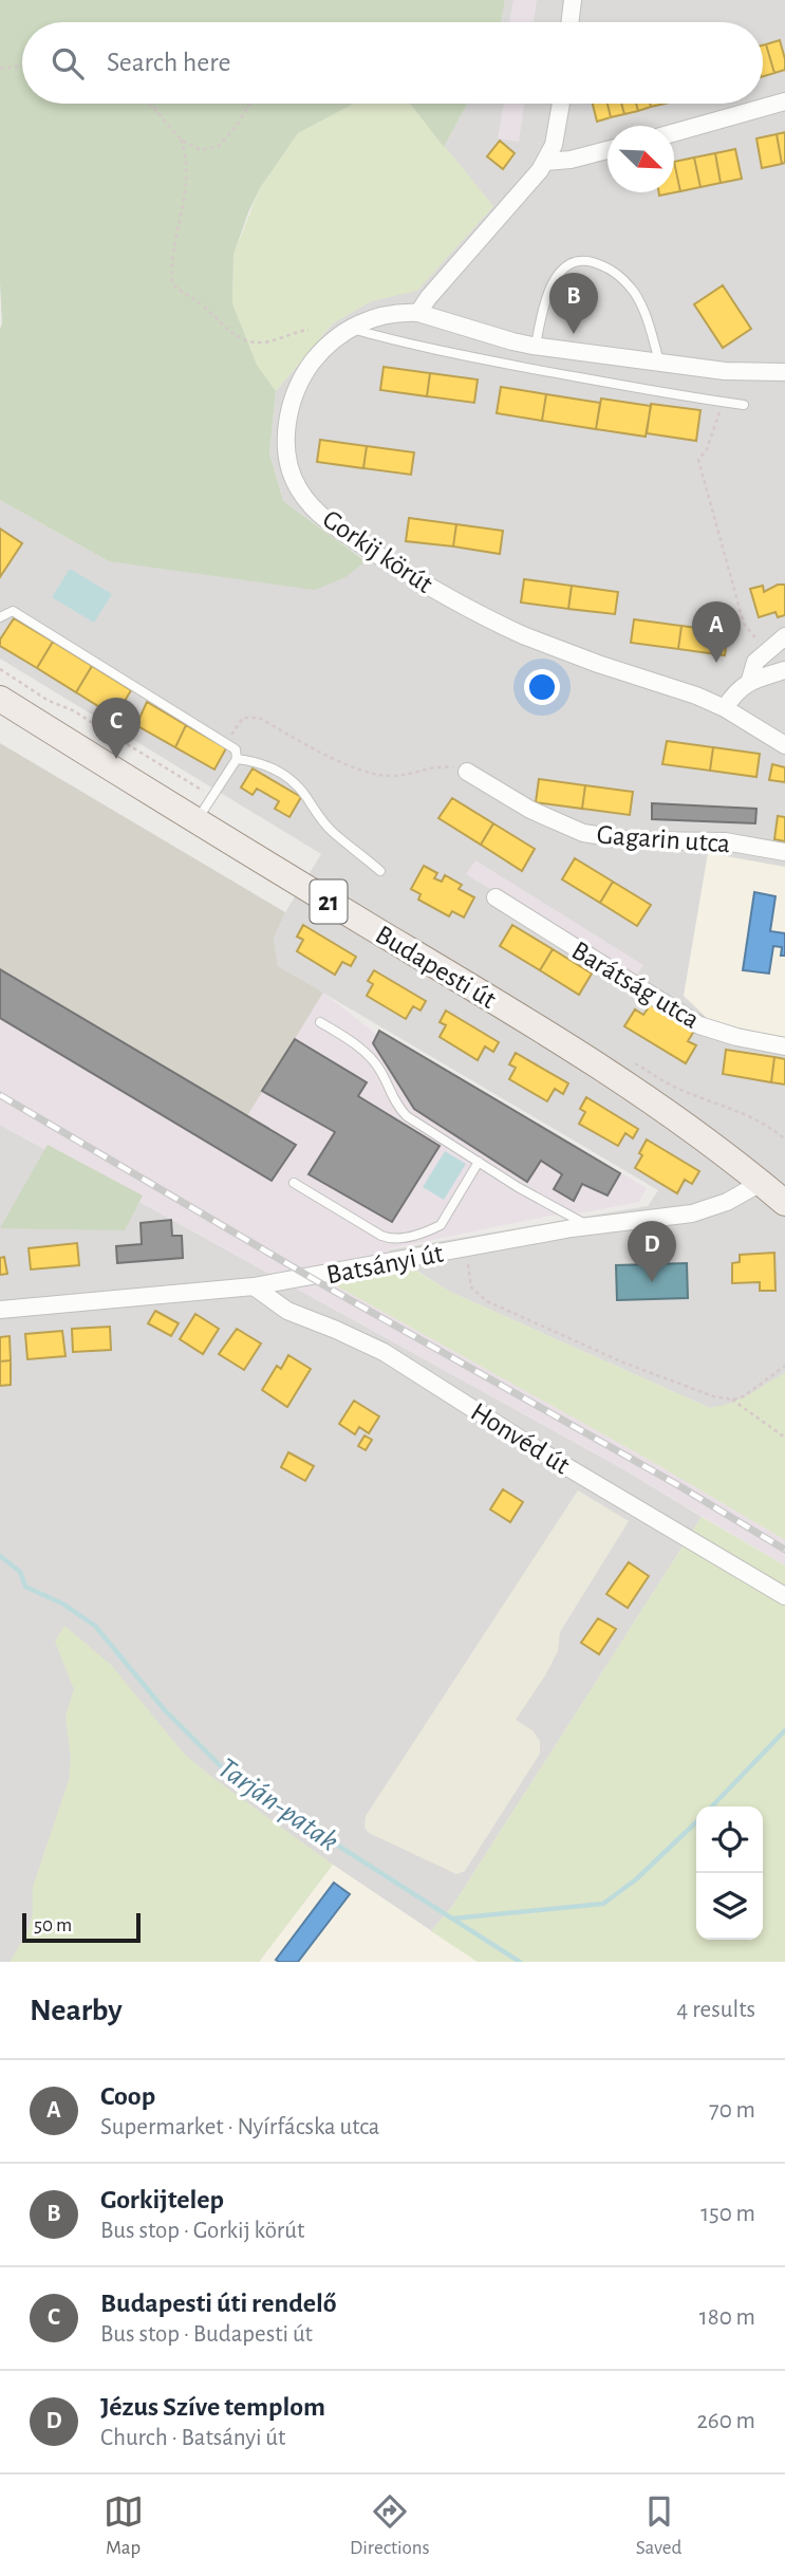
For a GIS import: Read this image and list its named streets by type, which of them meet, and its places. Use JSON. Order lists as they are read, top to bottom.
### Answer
{
  "streets": {
    "main road": ["21", "Budapesti út"],
    "street": [
      "Gorkij körút",
      "Gagarin utca",
      "Barátság utca",
      "Batsányi út",
      "Honvéd út"
    ]
  },
  "crossings": [
    ["Budapesti út", "Batsányi út"],
    ["Batsányi út", "Honvéd út"]
  ],
  "water": ["Tarján-patak"],
  "scale_bar": "50 m",
  "north": "bottom right",
  "page": {
    "search": "Search here",
    "pins": [
      "B",
      "A",
      "C",
      "D"
    ],
    "scale": "50 m",
    "heading": ["Nearby", "4 results"],
    "list": [
      {
        "mark": "A",
        "name": "Coop",
        "note": "Supermarket · Nyírfácska utca",
        "value": "70 m"
      },
      {
        "mark": "B",
        "name": "Gorkijtelep",
        "note": "Bus stop · Gorkij körút",
        "value": "150 m"
      },
      {
        "mark": "C",
        "name": "Budapesti úti rendelő",
        "note": "Bus stop · Budapesti út",
        "value": "180 m"
      },
      {
        "mark": "D",
        "name": "Jézus Szíve templom",
        "note": "Church · Batsányi út",
        "value": "260 m"
      }
    ],
    "nav": ["Map", "Directions", "Saved"]
  }
}
